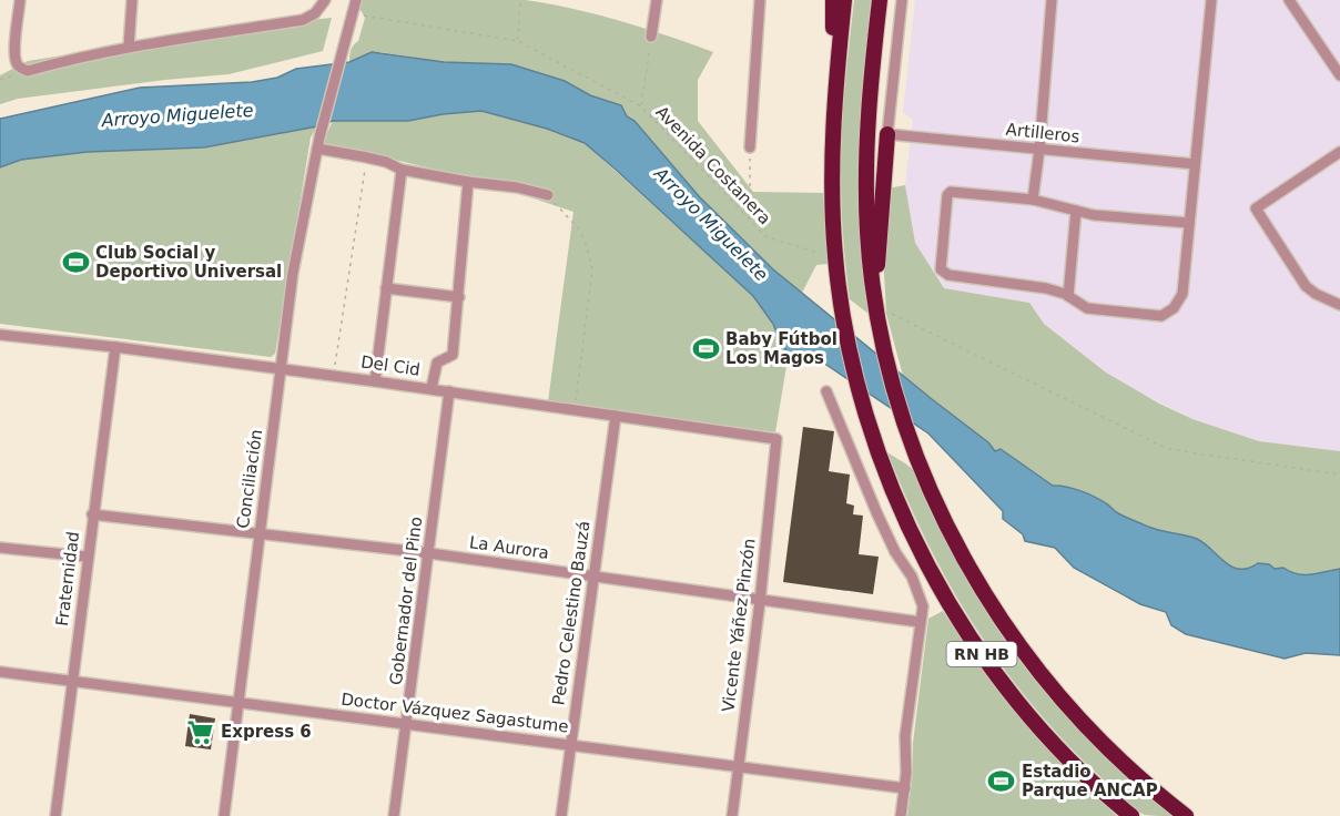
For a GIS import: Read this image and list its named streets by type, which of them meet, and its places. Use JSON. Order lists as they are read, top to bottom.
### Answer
{
  "streets": {
    "highway": ["RN HB"],
    "street": [
      "Artilleros",
      "Del Cid",
      "Conciliación",
      "La Aurora",
      "Fraternidad",
      "Gobernador del Pino",
      "Pedro Celestino Bauzá",
      "Vicente Yáñez Pinzón",
      "Doctor Vázquez Sagastume"
    ],
    "path": ["Avenida Costanera"]
  },
  "crossings": [
    ["Avenida Costanera", "Conciliación"],
    ["Avenida Costanera", "RN HB"],
    ["Del Cid", "Conciliación"],
    ["Del Cid", "Fraternidad"],
    ["Del Cid", "Gobernador del Pino"],
    ["Del Cid", "Pedro Celestino Bauzá"],
    ["Del Cid", "Vicente Yáñez Pinzón"],
    ["Conciliación", "La Aurora"],
    ["Conciliación", "Doctor Vázquez Sagastume"],
    ["La Aurora", "Fraternidad"],
    ["La Aurora", "Gobernador del Pino"],
    ["La Aurora", "Pedro Celestino Bauzá"],
    ["La Aurora", "Vicente Yáñez Pinzón"],
    ["Fraternidad", "Doctor Vázquez Sagastume"],
    ["Gobernador del Pino", "Doctor Vázquez Sagastume"],
    ["Pedro Celestino Bauzá", "Doctor Vázquez Sagastume"],
    ["Vicente Yáñez Pinzón", "Doctor Vázquez Sagastume"]
  ],
  "water": ["Arroyo Miguelete"],
  "places": {
    "sports": ["Club Social y Deportivo Universal", "Baby Fútbol Los Magos", "Estadio Parque ANCAP"],
    "supermarket": ["Express 6"]
  }
}
